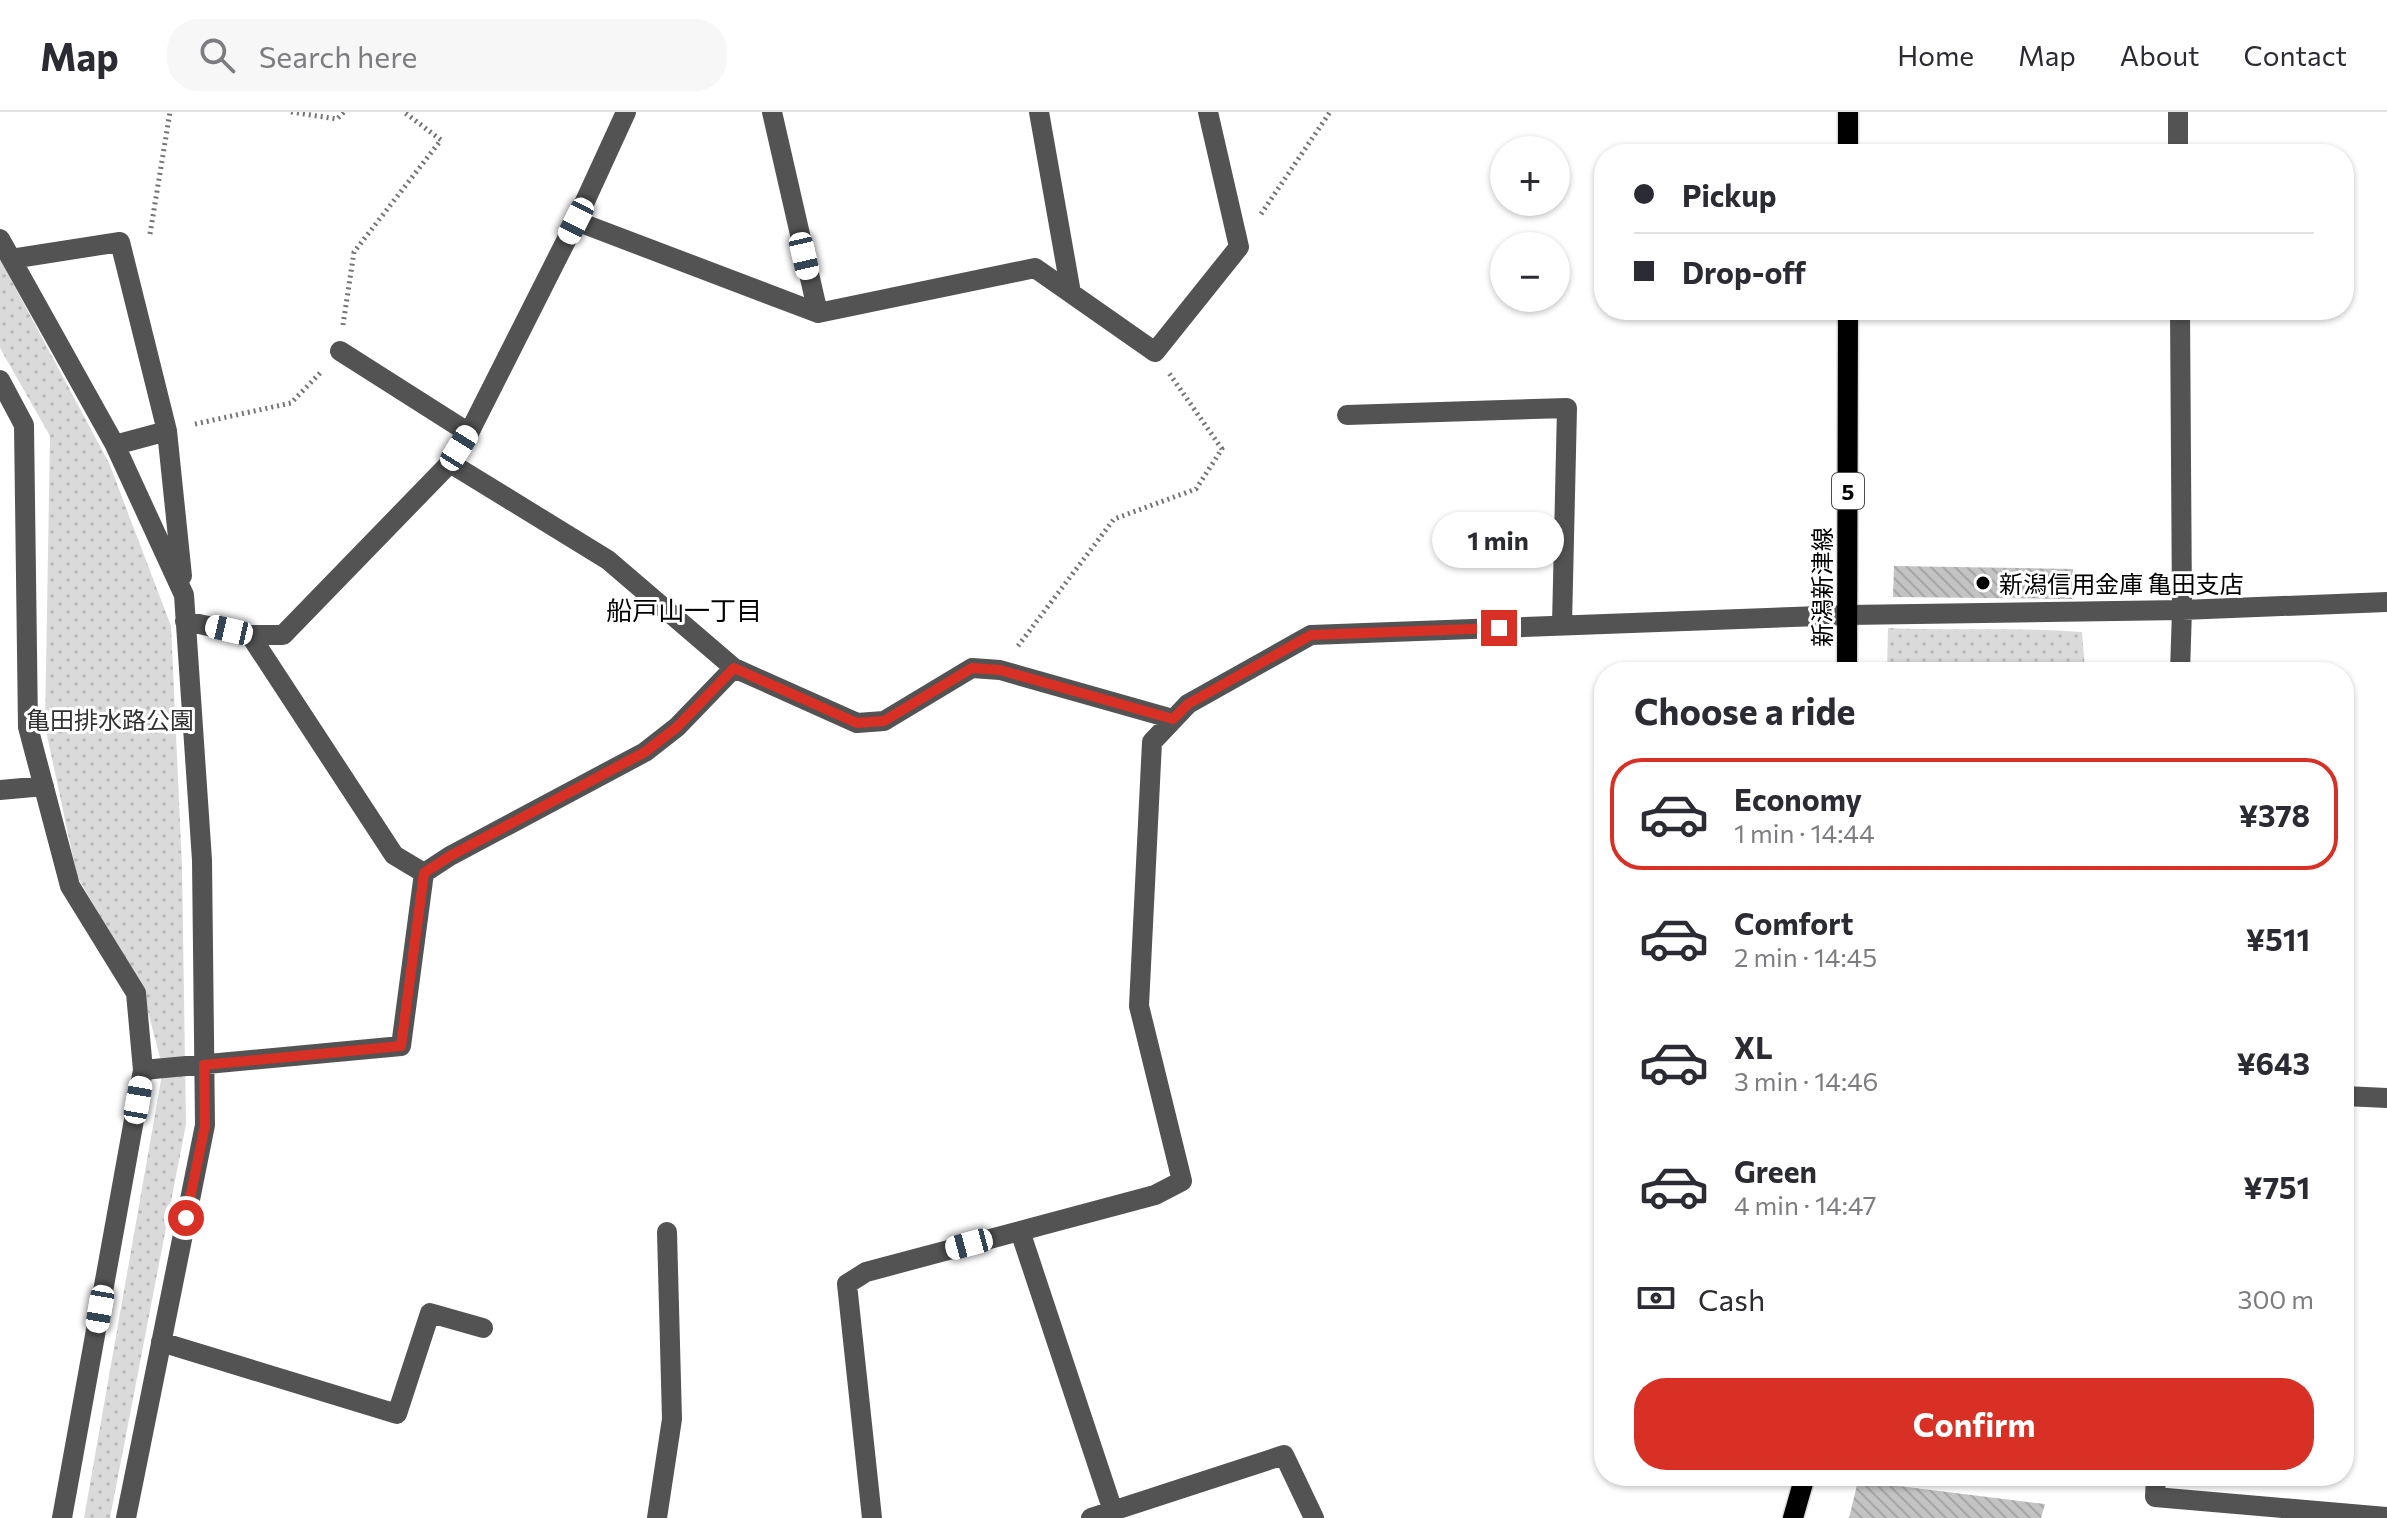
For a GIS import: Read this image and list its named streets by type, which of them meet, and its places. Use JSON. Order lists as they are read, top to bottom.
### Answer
{
  "streets": {
    "main road": ["5", "新潟新津線"]
  },
  "districts": ["船戸山一丁目"],
  "parks": ["亀田排水路公園"],
  "places": ["新潟信用金庫 亀田支店"],
  "page": {
    "header": "Map",
    "search": "Search here",
    "nav": [
      "Home",
      "Map",
      "About",
      "Contact"
    ],
    "map_buttons": ["+", "−"],
    "banner": ["Pickup", "Drop-off"],
    "bubble": "1 min",
    "heading": "Choose a ride",
    "list": [
      {
        "name": "Economy",
        "note": "1 min · 14:44",
        "value": "¥378"
      },
      {
        "name": "Comfort",
        "note": "2 min · 14:45",
        "value": "¥511"
      },
      {
        "name": "XL",
        "note": "3 min · 14:46",
        "value": "¥643"
      },
      {
        "name": "Green",
        "note": "4 min · 14:47",
        "value": "¥751"
      }
    ],
    "pay": ["Cash", "300 m"],
    "buttons": "Confirm"
  }
}
